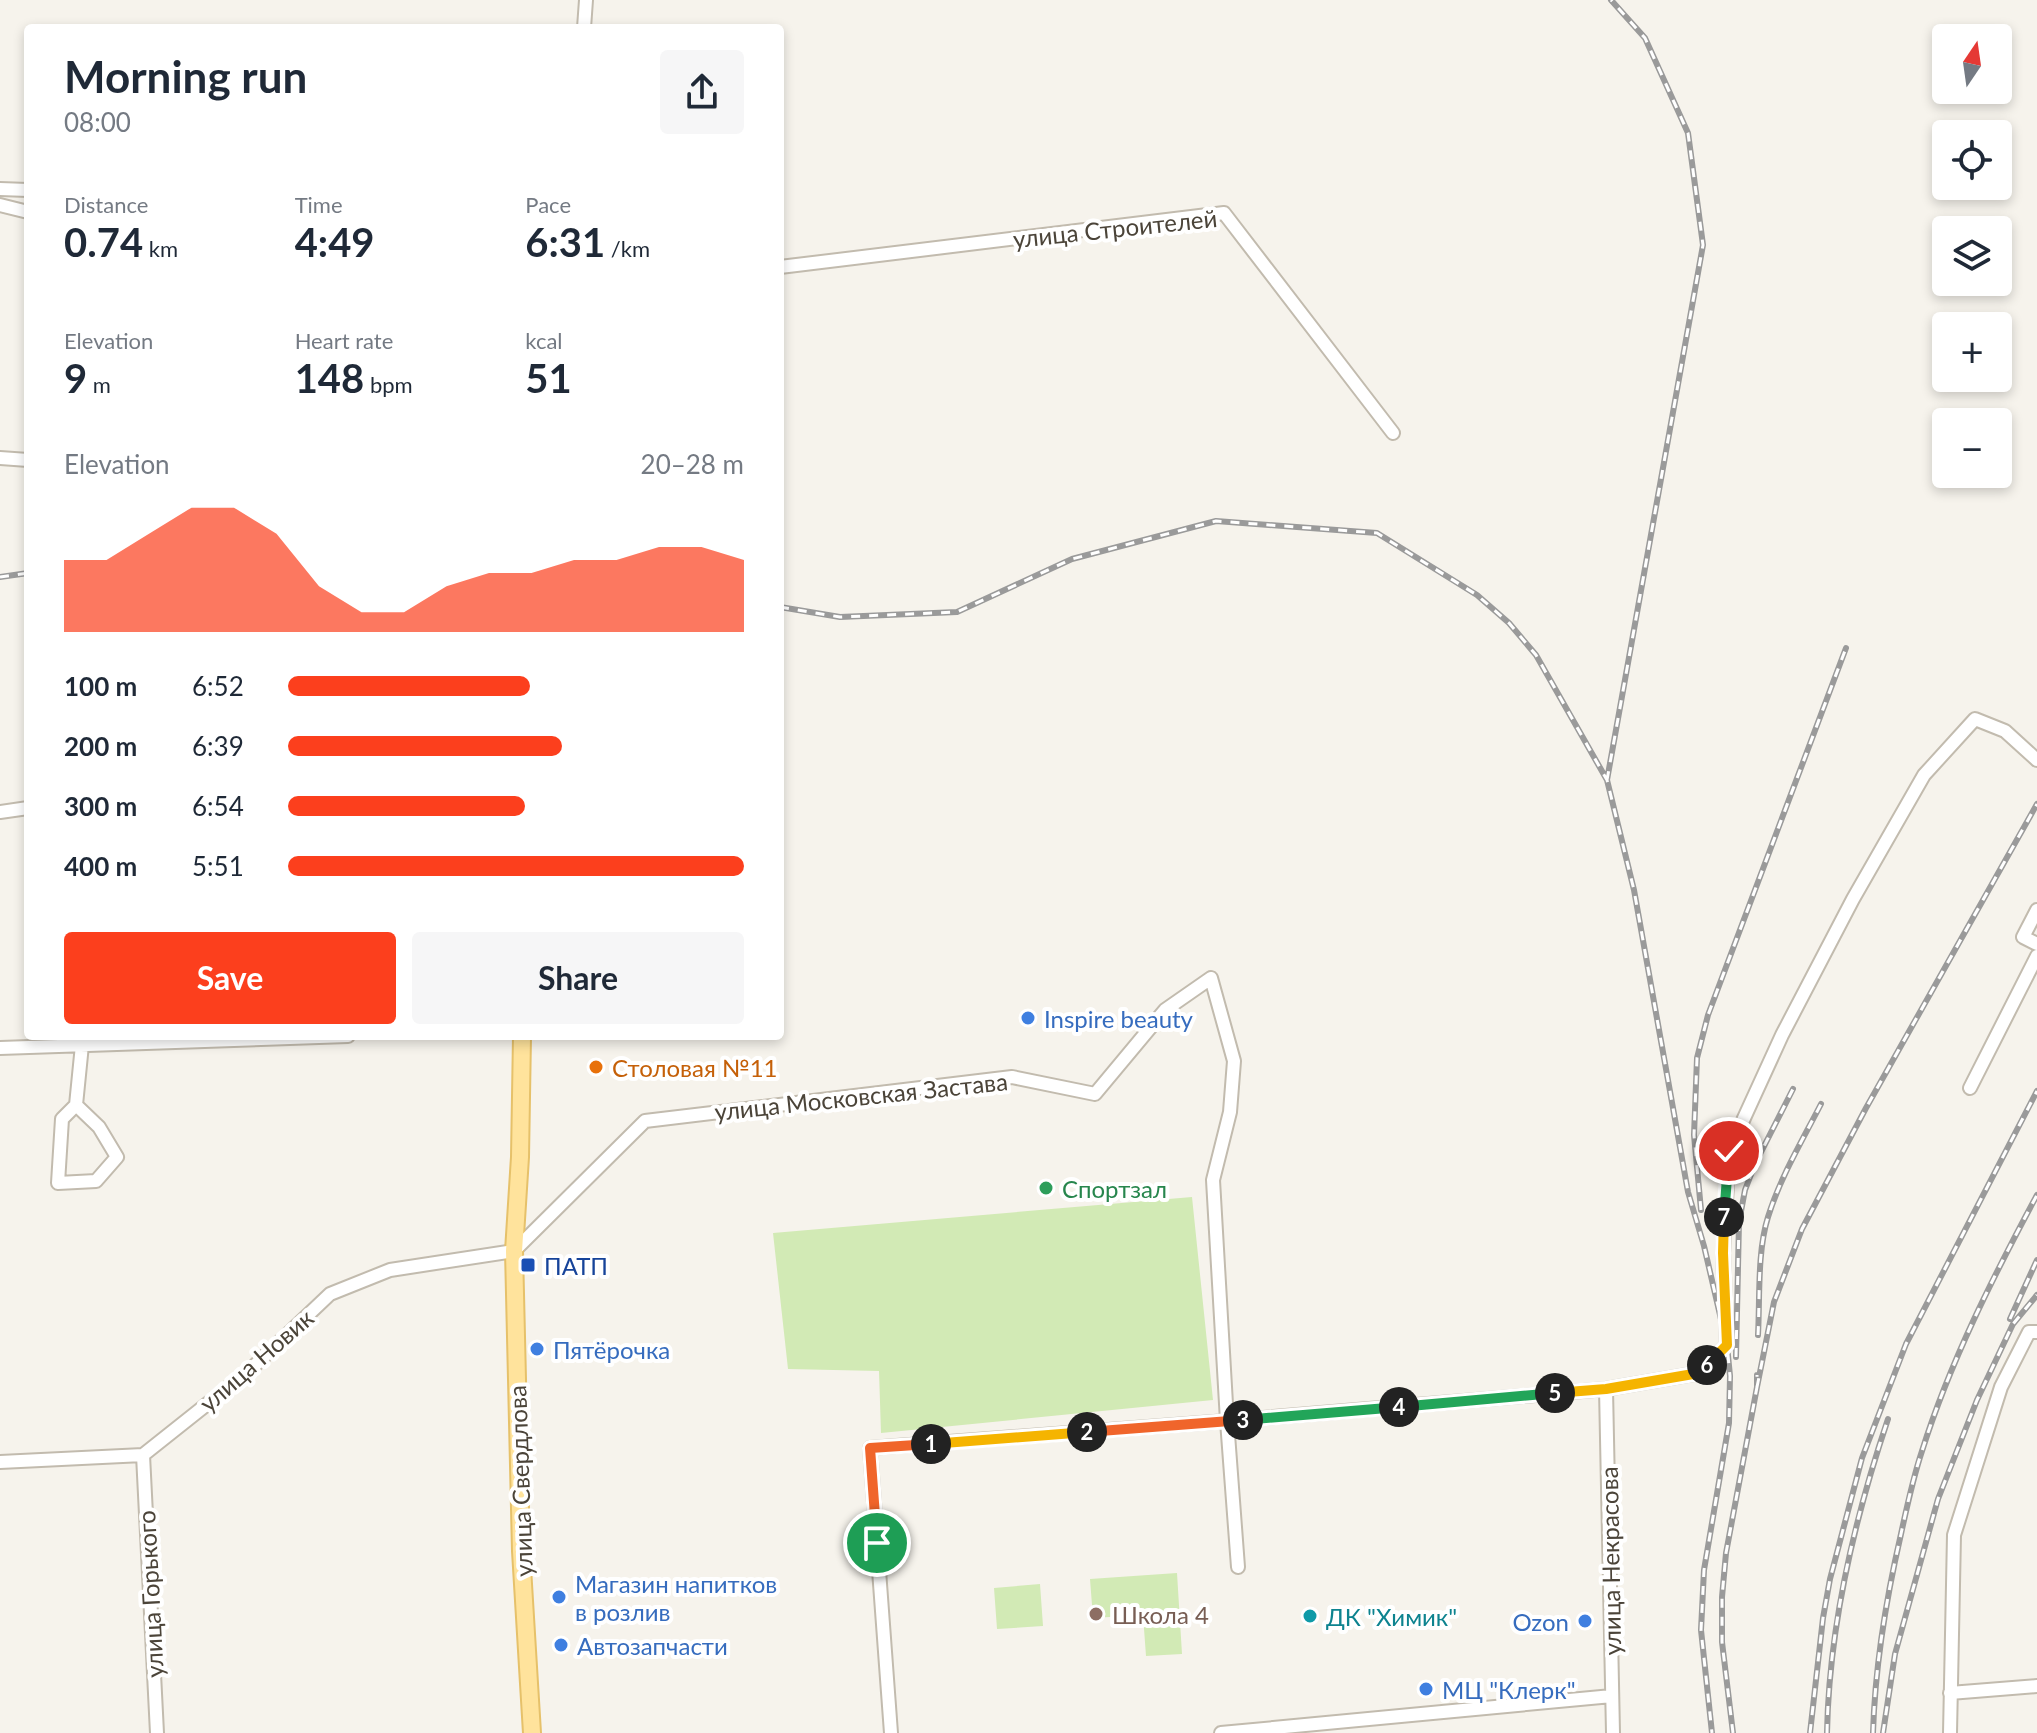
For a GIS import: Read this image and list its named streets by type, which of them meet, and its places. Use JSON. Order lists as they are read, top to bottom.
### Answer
{
  "streets": {
    "main road": ["улица Свердлова"],
    "street": [
      "улица Строителей",
      "улица Московская Застава",
      "улица Новик",
      "улица Некрасова",
      "улица Горького"
    ]
  },
  "crossings": [
    ["улица Московская Застава", "улица Новик"],
    ["улица Московская Застава", "улица Свердлова"],
    ["улица Новик", "улица Свердлова"],
    ["улица Новик", "улица Горького"]
  ],
  "places": {
    "other": [
      "Inspire beauty",
      "Столовая №11",
      "Спортзал",
      "Пятёрочка",
      "Магазин напитков в розлив",
      "Школа 4",
      "ДК \"Химик\"",
      "Ozon",
      "Автозапчасти",
      "МЦ \"Клерк\""
    ],
    "transit": ["ПАТП"]
  },
  "north": "top",
  "page": {
    "map_buttons": ["+", "−"],
    "heading": ["Morning run", "08:00"],
    "stats": [
      ["Distance", "0.74 km"],
      ["Time", "4:49"],
      ["Pace", "6:31 /km"],
      ["Elevation", "9 m"],
      ["Heart rate", "148 bpm"],
      ["kcal", "51"]
    ],
    "chart": ["Elevation", "20–28 m"],
    "list": [
      {
        "name": "100 m",
        "note": "6:52"
      },
      {
        "name": "200 m",
        "note": "6:39"
      },
      {
        "name": "300 m",
        "note": "6:54"
      },
      {
        "name": "400 m",
        "note": "5:51"
      }
    ],
    "buttons": ["Save", "Share"],
    "pins": [
      "7",
      "6",
      "5",
      "4",
      "3",
      "2",
      "1"
    ]
  }
}
